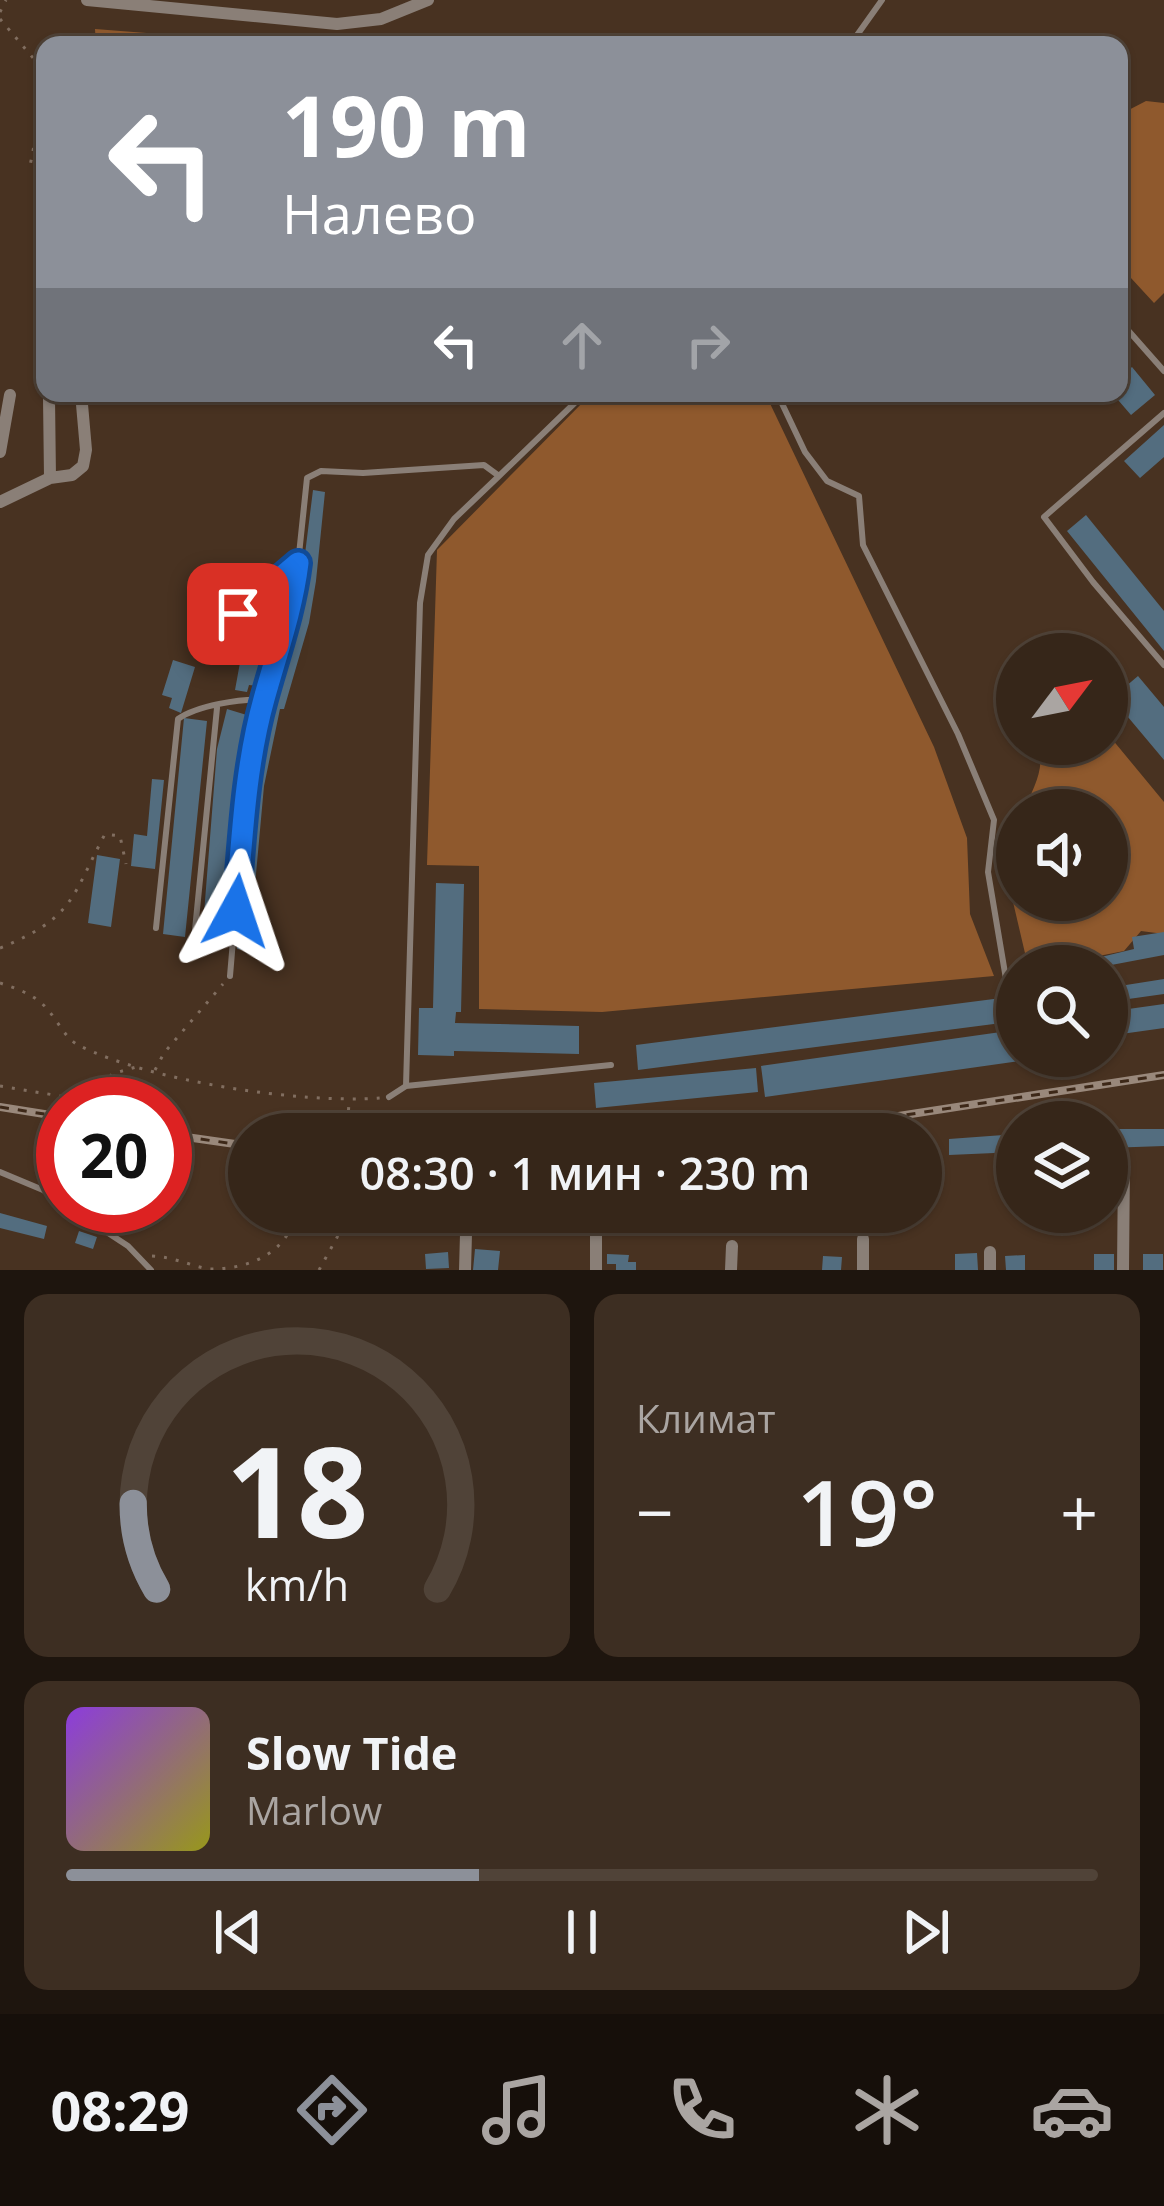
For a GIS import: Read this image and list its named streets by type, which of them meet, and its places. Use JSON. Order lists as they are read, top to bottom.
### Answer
{
  "north": "top right",
  "page": {
    "turn": ["190 m", "Налево"],
    "limit": "20",
    "trip": "08:30 · 1 мин · 230 m",
    "tile": "Климат",
    "heat": ["−", "19°", "+"],
    "song": ["Slow Tide", "Marlow"],
    "tabs": "08:29",
    "gauge": ["18", "km/h"]
  }
}
